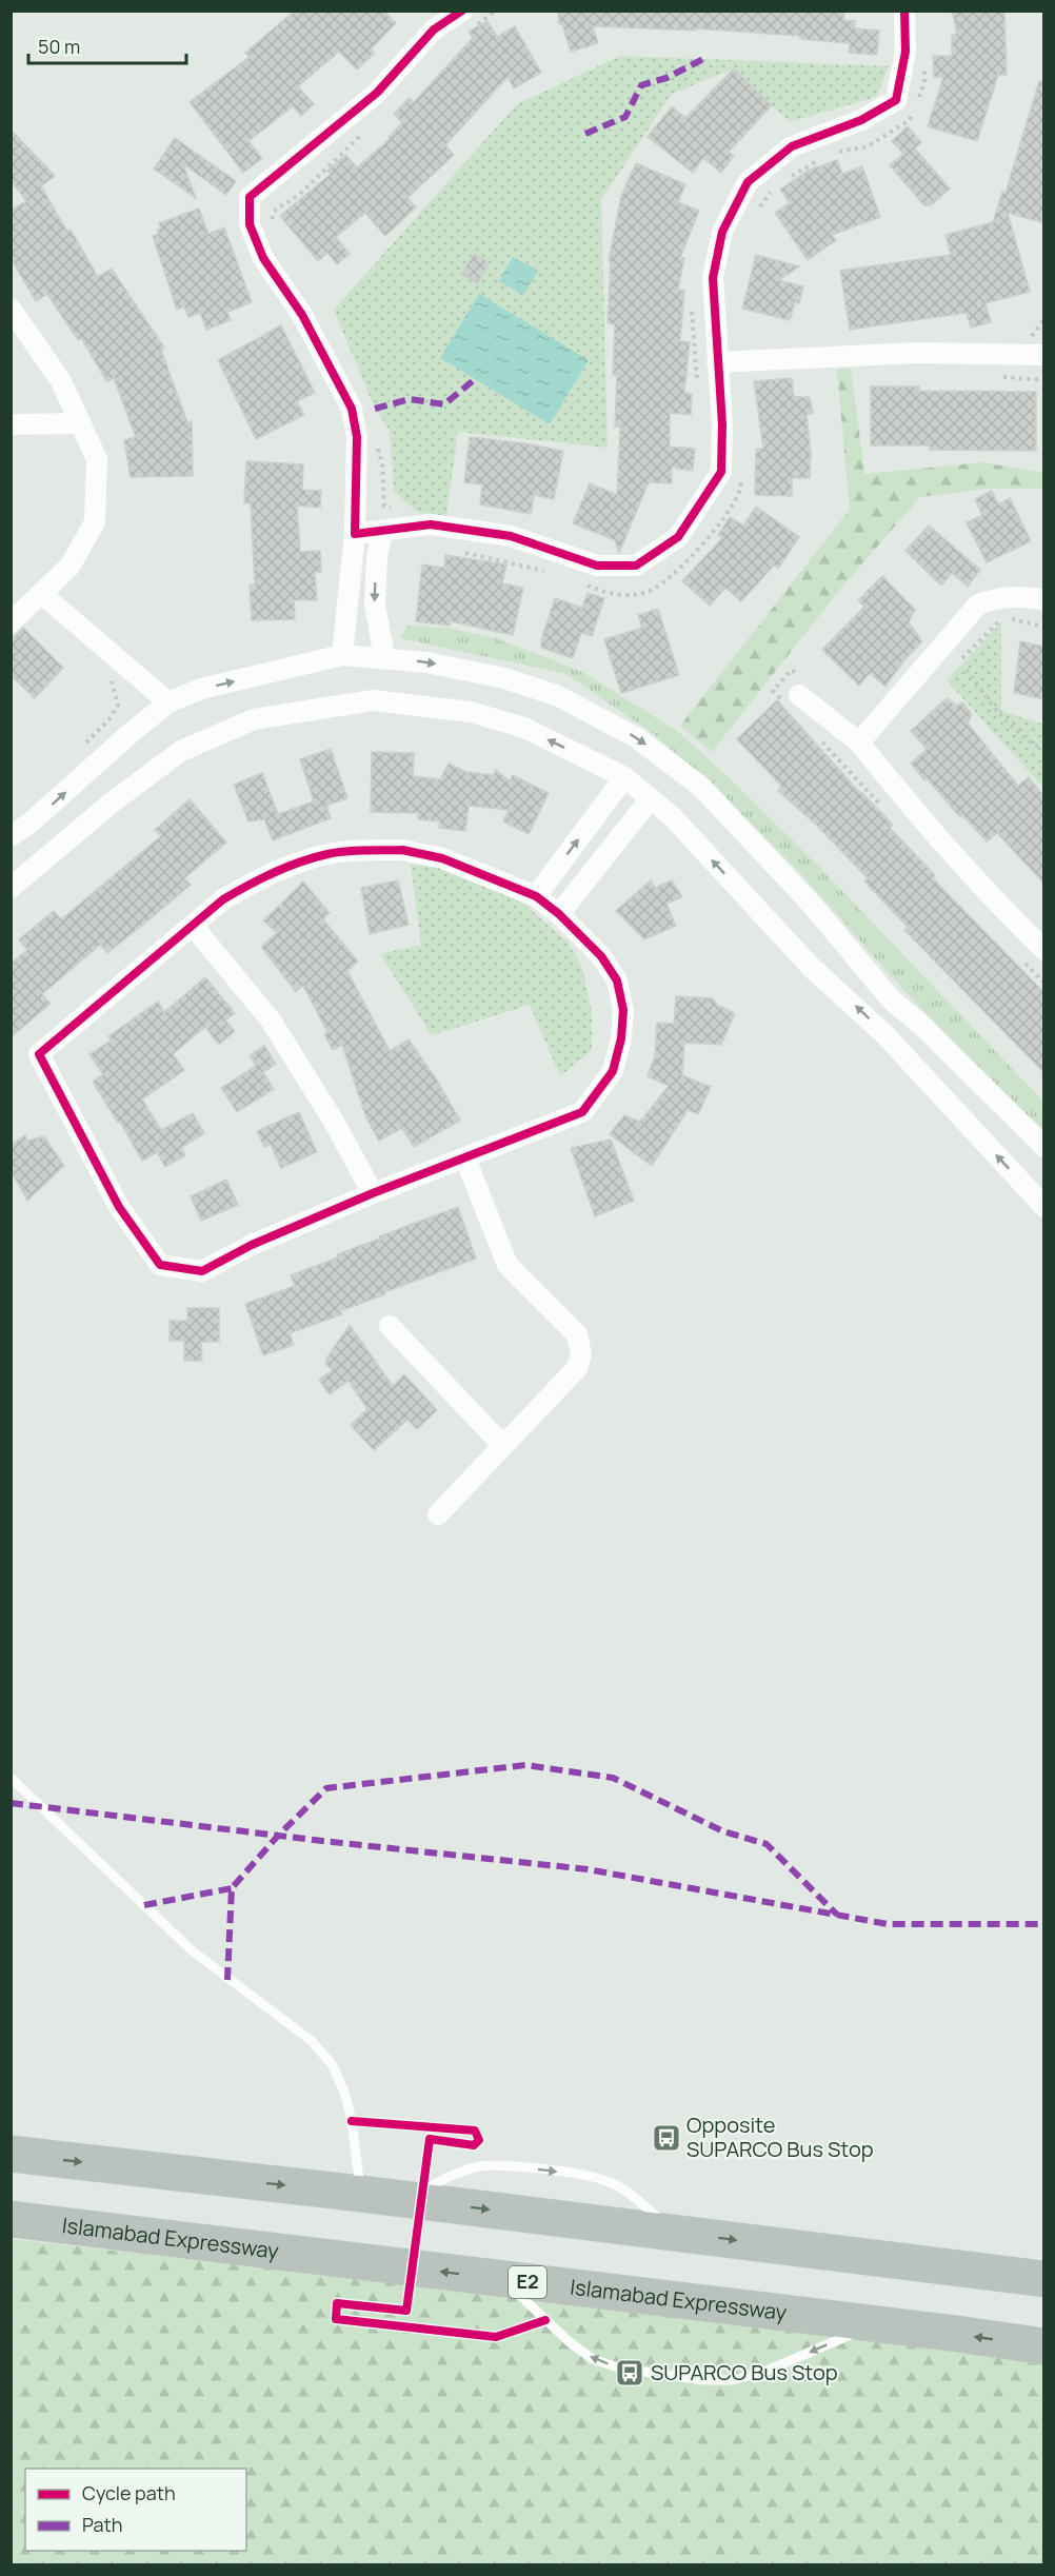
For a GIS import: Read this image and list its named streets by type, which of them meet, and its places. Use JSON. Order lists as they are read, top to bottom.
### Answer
{
  "streets": {
    "highway": ["Islamabad Expressway", "E2"]
  },
  "places": {
    "bus stop": ["Opposite SUPARCO Bus Stop", "SUPARCO Bus Stop"]
  },
  "legend": ["Cycle path", "Path"],
  "scale_bar": "50 m"
}
